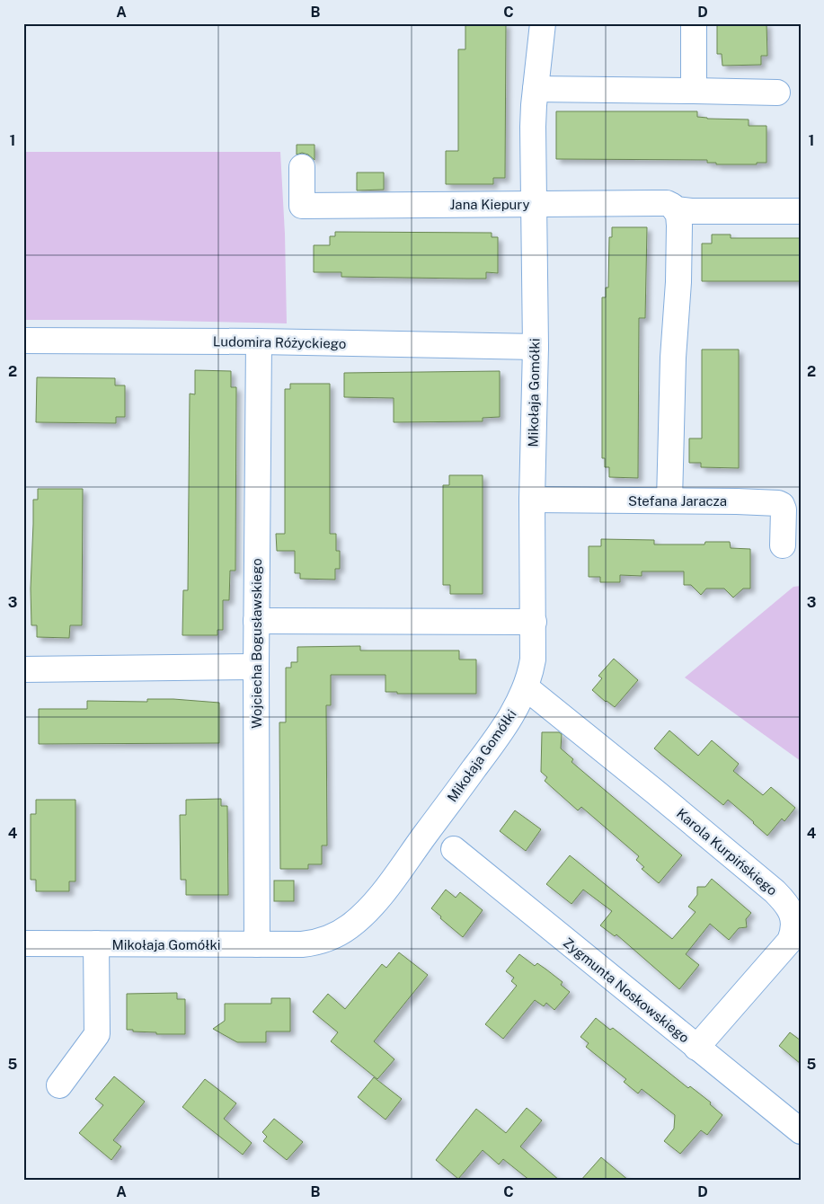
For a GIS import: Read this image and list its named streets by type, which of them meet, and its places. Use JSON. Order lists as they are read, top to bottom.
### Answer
{
  "streets": {
    "street": [
      "Jana Kiepury",
      "Ludomira Różyckiego",
      "Mikołaja Gomółki",
      "Stefana Jaracza",
      "Wojciecha Bogusławskiego",
      "Karola Kurpińskiego",
      "Zygmunta Noskowskiego"
    ]
  },
  "crossings": [
    ["Jana Kiepury", "Mikołaja Gomółki"],
    ["Ludomira Różyckiego", "Mikołaja Gomółki"],
    ["Ludomira Różyckiego", "Wojciecha Bogusławskiego"],
    ["Mikołaja Gomółki", "Stefana Jaracza"],
    ["Mikołaja Gomółki", "Wojciecha Bogusławskiego"],
    ["Mikołaja Gomółki", "Karola Kurpińskiego"],
    ["Karola Kurpińskiego", "Zygmunta Noskowskiego"]
  ],
  "grid": {
    "columns": [
      "A",
      "B",
      "C",
      "D"
    ],
    "rows": [
      "1",
      "2",
      "3",
      "4",
      "5"
    ]
  }
}
